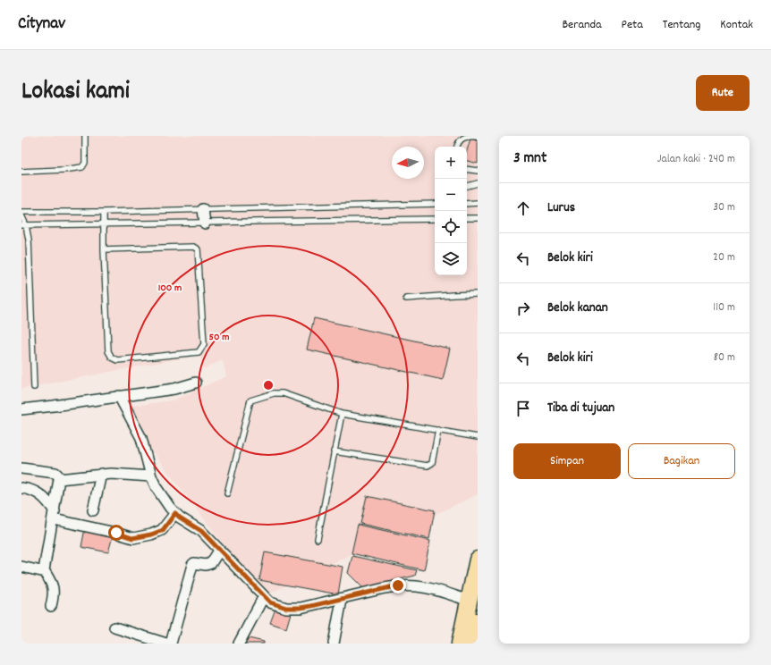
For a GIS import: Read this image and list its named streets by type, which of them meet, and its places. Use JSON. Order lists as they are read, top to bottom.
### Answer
{
  "north": "left",
  "page": {
    "header": "Citynav",
    "nav": [
      "Beranda",
      "Peta",
      "Tentang",
      "Kontak"
    ],
    "title": "Lokasi kami",
    "buttons": [
      "Rute",
      ["Simpan", "Bagikan"]
    ],
    "heading": ["3 mnt", "Jalan kaki · 240 m"],
    "map_buttons": ["+", "−"],
    "list": [
      ["Lurus", "30 m"],
      ["Belok kiri", "20 m"],
      ["Belok kanan", "110 m"],
      ["Belok kiri", "80 m"],
      "Tiba di tujuan"
    ]
  },
  "rings": ["100 m", "50 m"]
}
